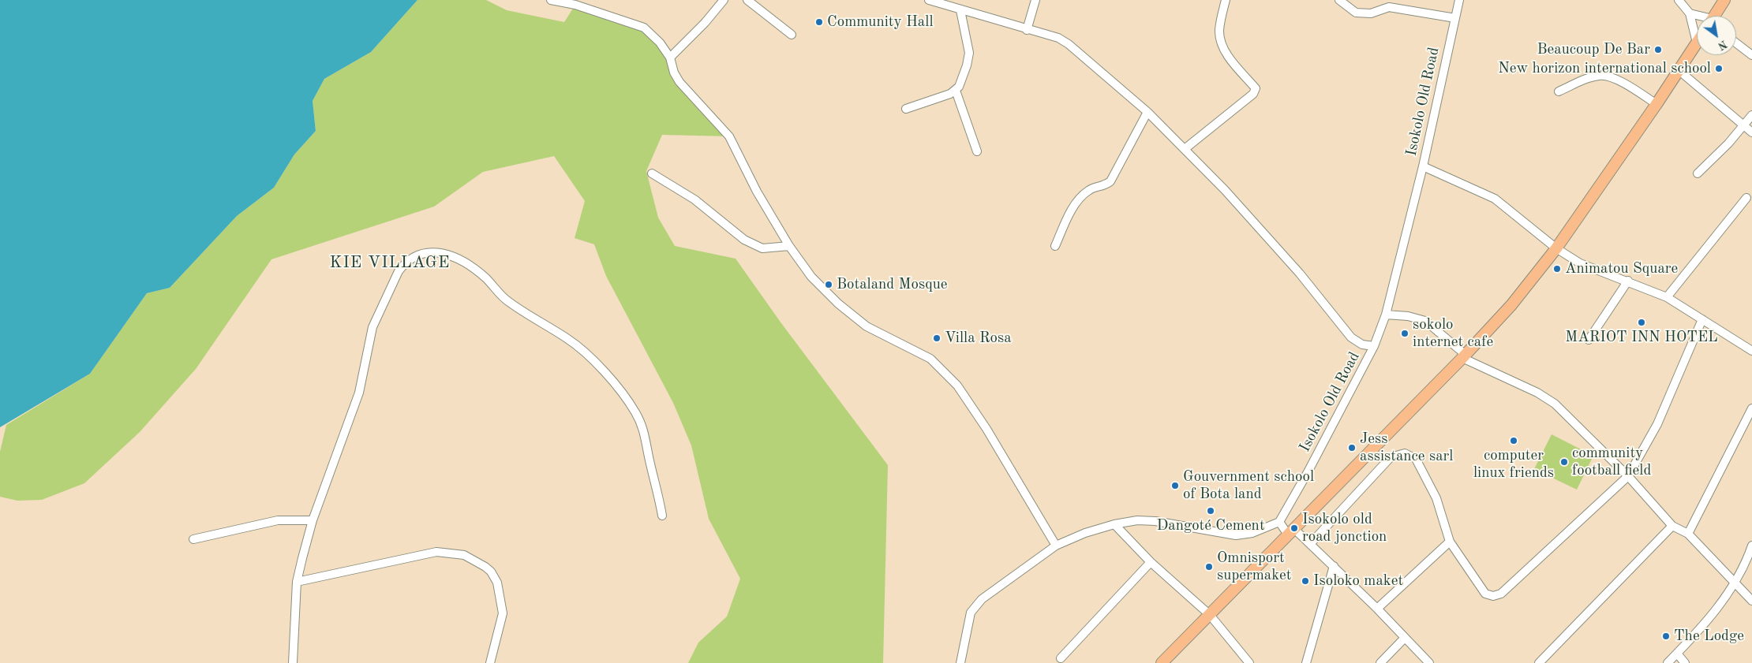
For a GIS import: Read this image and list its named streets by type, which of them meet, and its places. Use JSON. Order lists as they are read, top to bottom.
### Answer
{
  "streets": {
    "street": ["Isokolo Old Road"]
  },
  "districts": ["KIE VILLAGE"],
  "places": [
    "Community Hall",
    "Beaucoup De Bar",
    "New horizon international school",
    "Animatou Square",
    "Botaland Mosque",
    "MARIOT INN HOTEL",
    "sokolo internet cafe",
    "Villa Rosa",
    "computer linux friends",
    "Jess assistance sarl",
    "community football field",
    "Gouvernment school of Bota land",
    "Dangoté Cement",
    "Isokolo old road jonction",
    "Omnisport supermaket",
    "Isoloko maket",
    "The Lodge"
  ],
  "north": "bottom right"
}
